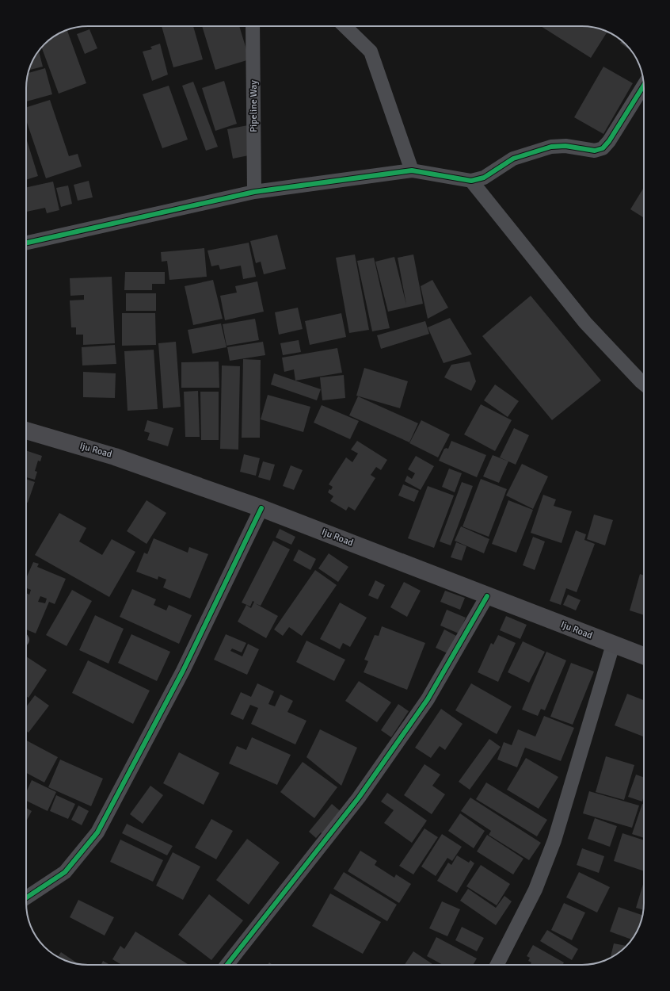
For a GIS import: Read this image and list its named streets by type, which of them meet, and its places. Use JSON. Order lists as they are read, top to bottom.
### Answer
{
  "streets": {
    "main road": ["Iju Road"],
    "street": ["Pipeline Way"]
  }
}
